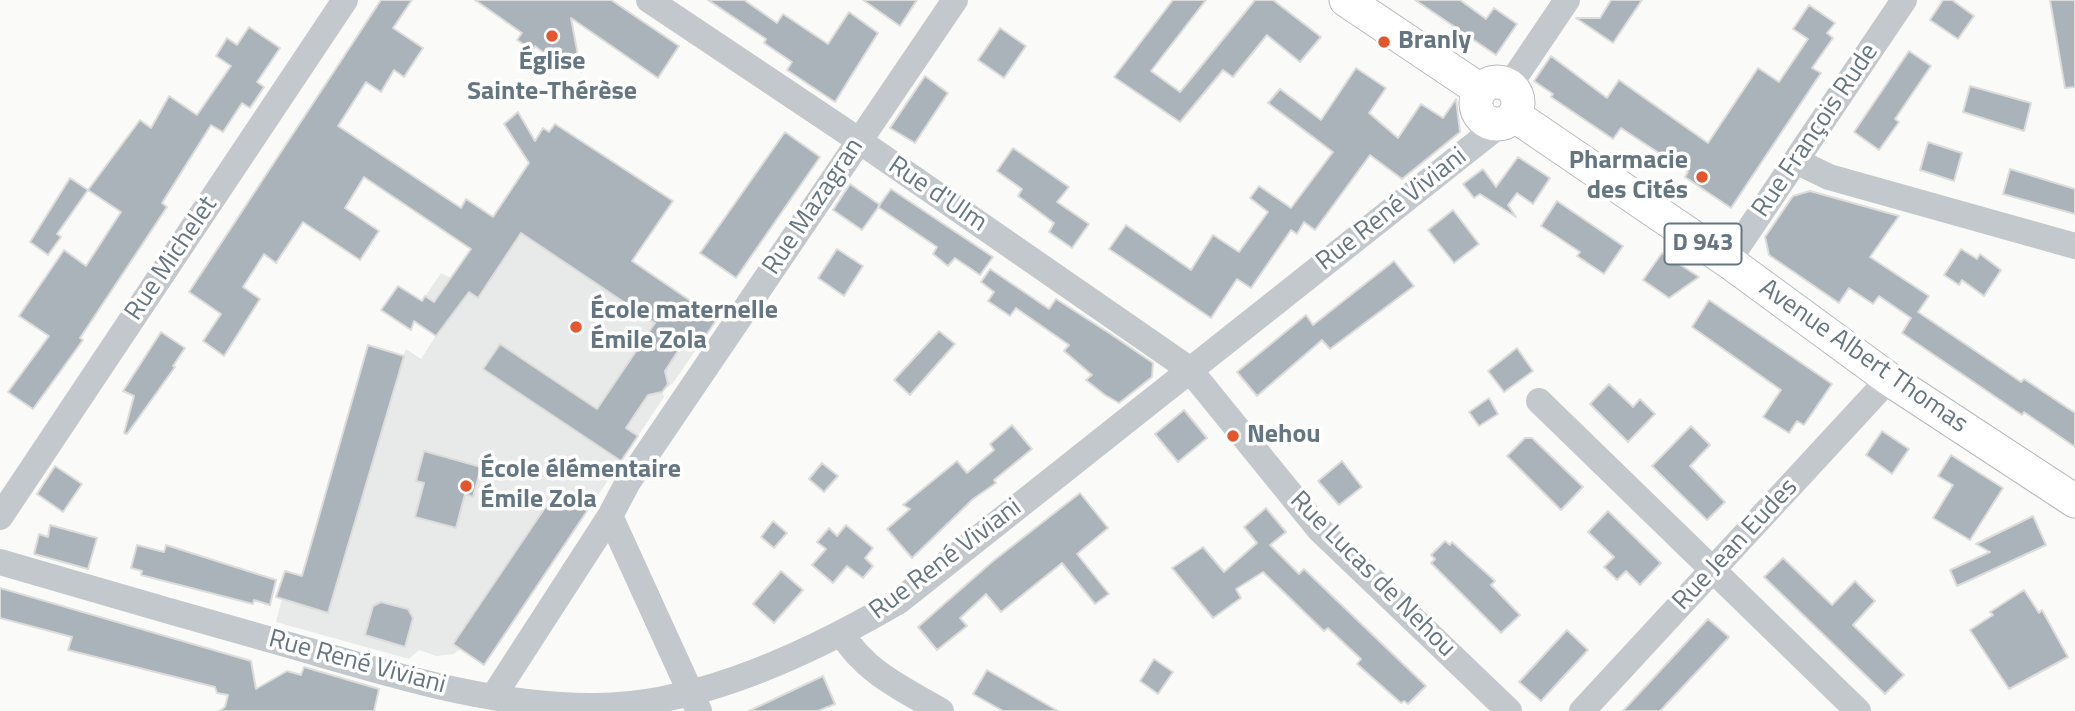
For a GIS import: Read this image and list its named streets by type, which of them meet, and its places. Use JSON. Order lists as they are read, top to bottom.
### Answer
{
  "streets": {
    "main road": ["D 943", "Avenue Albert Thomas"],
    "street": [
      "Rue François Rude",
      "Rue d'Ulm",
      "Rue Mazagran",
      "Rue René Viviani",
      "Rue Michelet",
      "Rue Jean Eudes",
      "Rue Lucas de Nehou"
    ]
  },
  "crossings": [
    ["Rue François Rude", "Avenue Albert Thomas"],
    ["Rue d'Ulm", "Rue Mazagran"],
    ["Rue d'Ulm", "Rue René Viviani"],
    ["Rue d'Ulm", "Rue Lucas de Nehou"],
    ["Rue Mazagran", "Rue René Viviani"],
    ["Rue René Viviani", "Avenue Albert Thomas"],
    ["Rue René Viviani", "Rue Lucas de Nehou"],
    ["Avenue Albert Thomas", "Rue Jean Eudes"]
  ],
  "places": [
    "Église Sainte-Thérèse",
    "Branly",
    "Pharmacie des Cités",
    "École maternelle Émile Zola",
    "Nehou",
    "École élémentaire Émile Zola"
  ]
}
